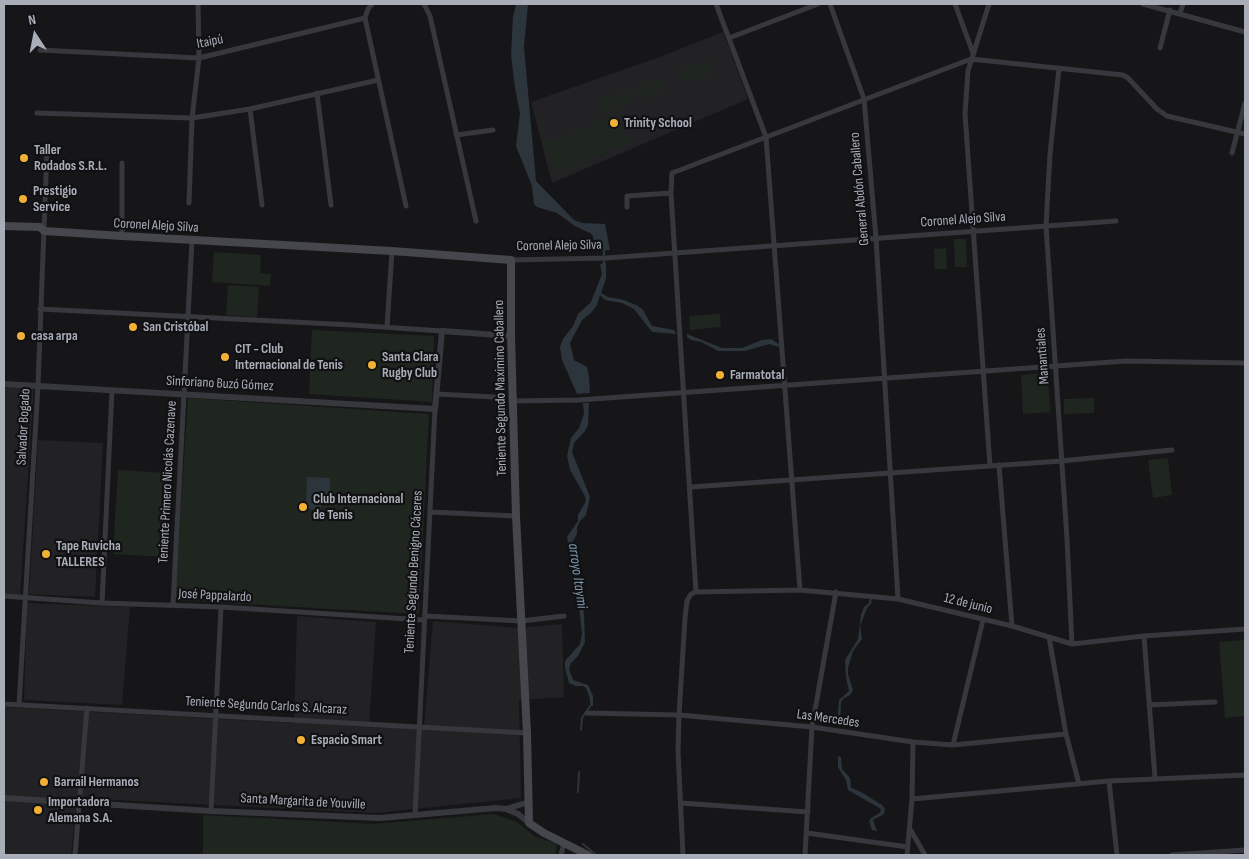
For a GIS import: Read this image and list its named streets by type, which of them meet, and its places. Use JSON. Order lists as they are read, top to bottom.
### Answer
{
  "streets": {
    "main road": ["Coronel Alejo Silva", "Teniente Segundo Maximino Caballero"],
    "street": [
      "Itaipú",
      "General Abdón Caballero",
      "Manantiales",
      "Sinforiano Buzó Gómez",
      "Salvador Bogado",
      "Teniente Primero Nicolás Cazenave",
      "Teniente Segundo Benigno Cáceres",
      "José Pappalardo",
      "12 de junio",
      "Teniente Segundo Carlos S. Alcaraz",
      "Las Mercedes",
      "Santa Margarita de Youville"
    ]
  },
  "crossings": [
    ["General Abdón Caballero", "Coronel Alejo Silva"],
    ["General Abdón Caballero", "12 de junio"],
    ["Coronel Alejo Silva", "Manantiales"],
    ["Coronel Alejo Silva", "Teniente Segundo Maximino Caballero"],
    ["Coronel Alejo Silva", "Salvador Bogado"],
    ["Coronel Alejo Silva", "Teniente Primero Nicolás Cazenave"],
    ["Manantiales", "12 de junio"],
    ["Sinforiano Buzó Gómez", "Salvador Bogado"],
    ["Sinforiano Buzó Gómez", "Teniente Primero Nicolás Cazenave"],
    ["Sinforiano Buzó Gómez", "Teniente Segundo Benigno Cáceres"],
    ["Teniente Segundo Maximino Caballero", "José Pappalardo"],
    ["Teniente Segundo Maximino Caballero", "Teniente Segundo Carlos S. Alcaraz"],
    ["Salvador Bogado", "José Pappalardo"],
    ["Salvador Bogado", "Teniente Segundo Carlos S. Alcaraz"],
    ["Teniente Primero Nicolás Cazenave", "José Pappalardo"],
    ["Teniente Segundo Benigno Cáceres", "José Pappalardo"],
    ["Teniente Segundo Benigno Cáceres", "Teniente Segundo Carlos S. Alcaraz"],
    ["Teniente Segundo Benigno Cáceres", "Santa Margarita de Youville"]
  ],
  "water": ["arroyo Itaymi"],
  "places": [
    "Trinity School",
    "Taller Rodados S.R.L.",
    "Prestigio Service",
    "San Cristóbal",
    "casa arpa",
    "CIT - Club Internacional de Tenis",
    "Santa Clara Rugby Club",
    "Farmatotal",
    "Club Internacional de Tenis",
    "Tape Ruvicha TALLERES",
    "Espacio Smart",
    "Barrail Hermanos",
    "Importadora Alemana S.A."
  ],
  "north": "top"
}
